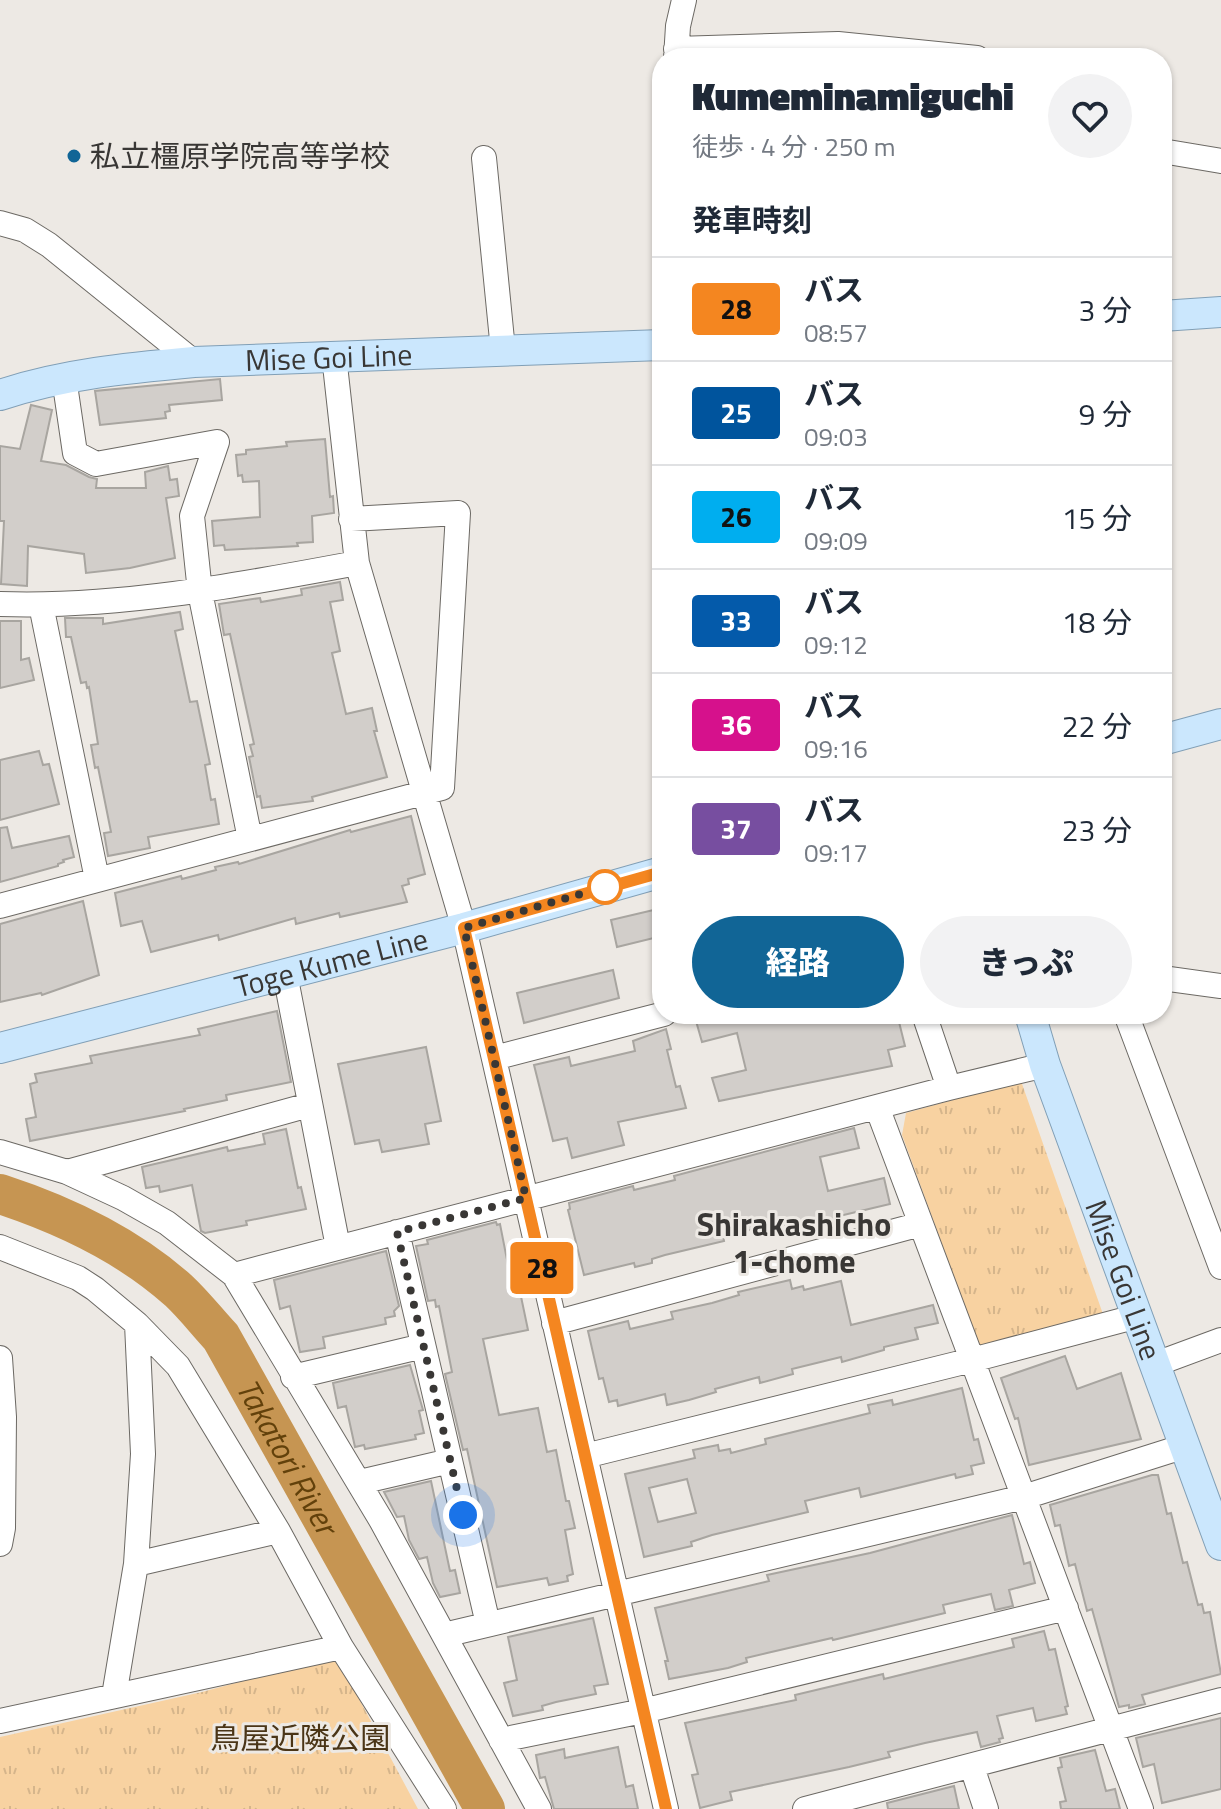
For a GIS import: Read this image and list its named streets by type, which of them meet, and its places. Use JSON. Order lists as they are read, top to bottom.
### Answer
{
  "streets": {
    "main road": ["Mise Goi Line", "Toge Kume Line"]
  },
  "districts": ["Shirakashicho 1-chome"],
  "water": ["Takatori River"],
  "parks": ["鳥屋近隣公園"],
  "places": ["私立橿原学院高等学校"],
  "lines": ["bus line 28"],
  "page": {
    "on_map": "28",
    "heading": [
      ["Kumeminamiguchi", "徒歩 · 4 分 · 250 m"],
      "発車時刻"
    ],
    "list": [
      {
        "mark": "28",
        "name": "バス",
        "note": "08:57",
        "value": "3 分"
      },
      {
        "mark": "25",
        "name": "バス",
        "note": "09:03",
        "value": "9 分"
      },
      {
        "mark": "26",
        "name": "バス",
        "note": "09:09",
        "value": "15 分"
      },
      {
        "mark": "33",
        "name": "バス",
        "note": "09:12",
        "value": "18 分"
      },
      {
        "mark": "36",
        "name": "バス",
        "note": "09:16",
        "value": "22 分"
      },
      {
        "mark": "37",
        "name": "バス",
        "note": "09:17",
        "value": "23 分"
      }
    ],
    "buttons": ["経路", "きっぷ"]
  }
}
